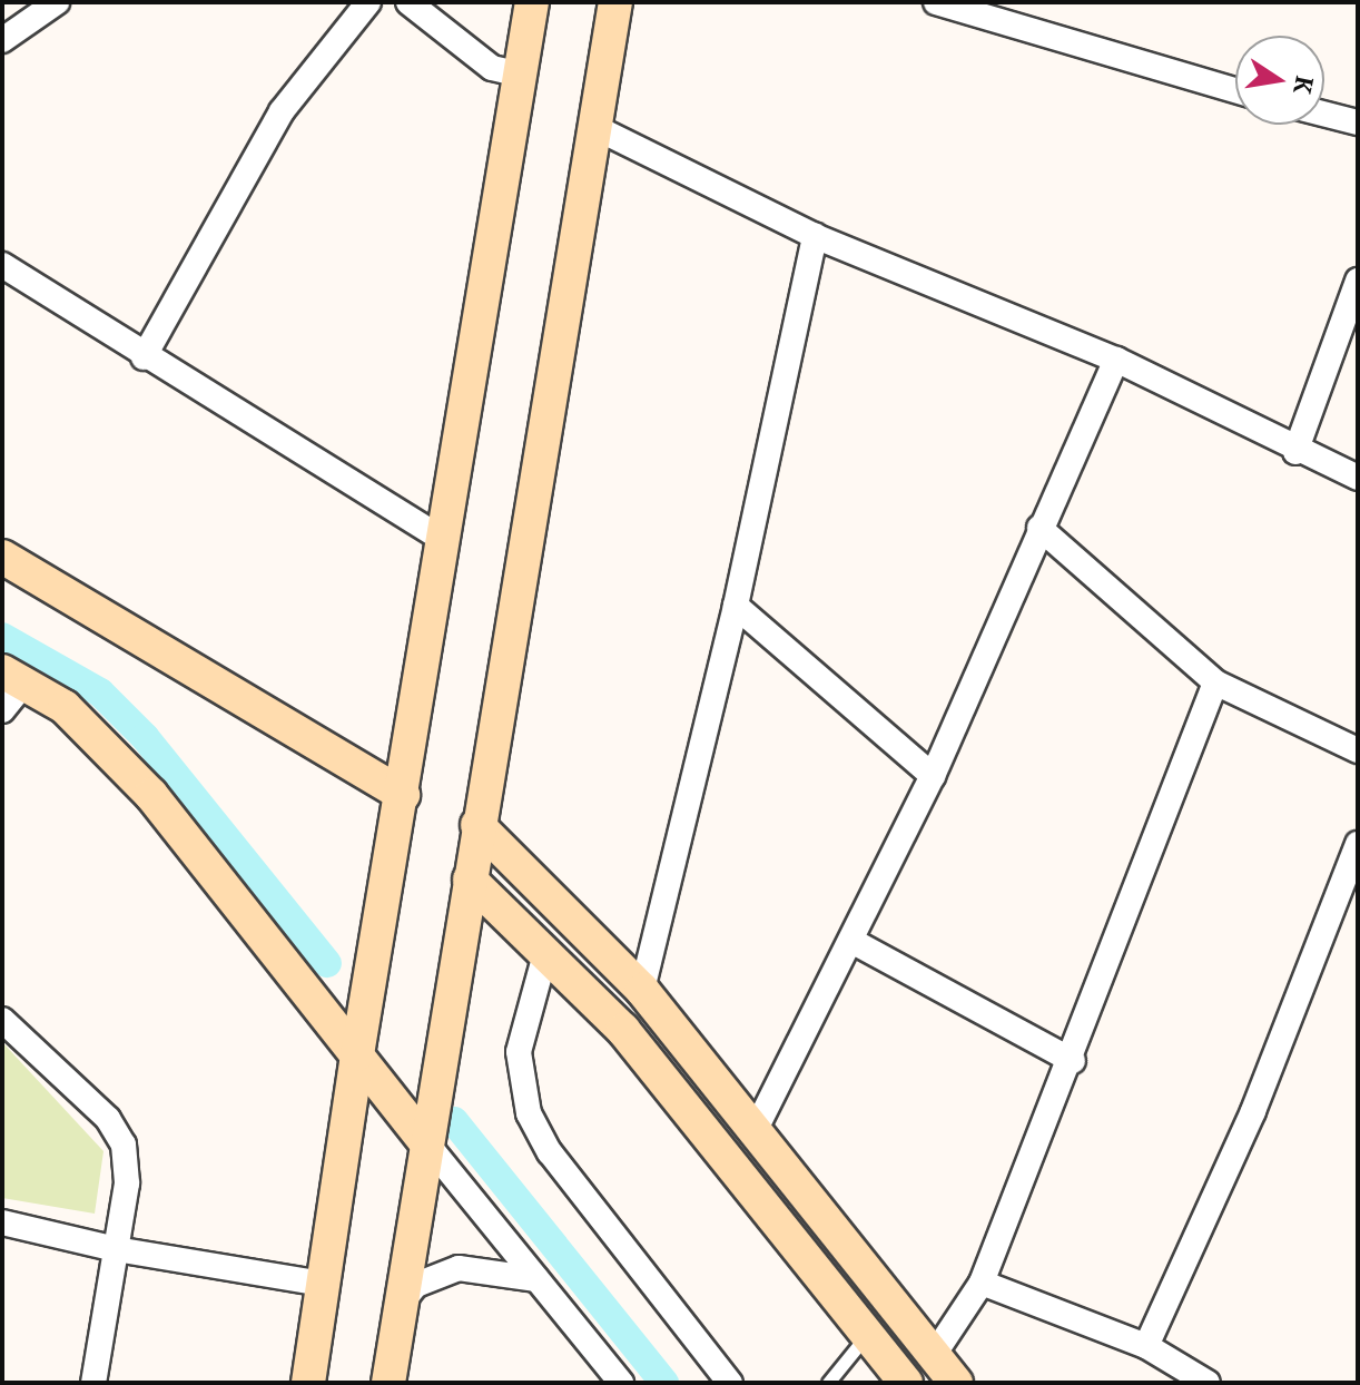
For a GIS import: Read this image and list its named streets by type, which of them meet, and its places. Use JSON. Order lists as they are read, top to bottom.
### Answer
{
  "north": "right"
}
